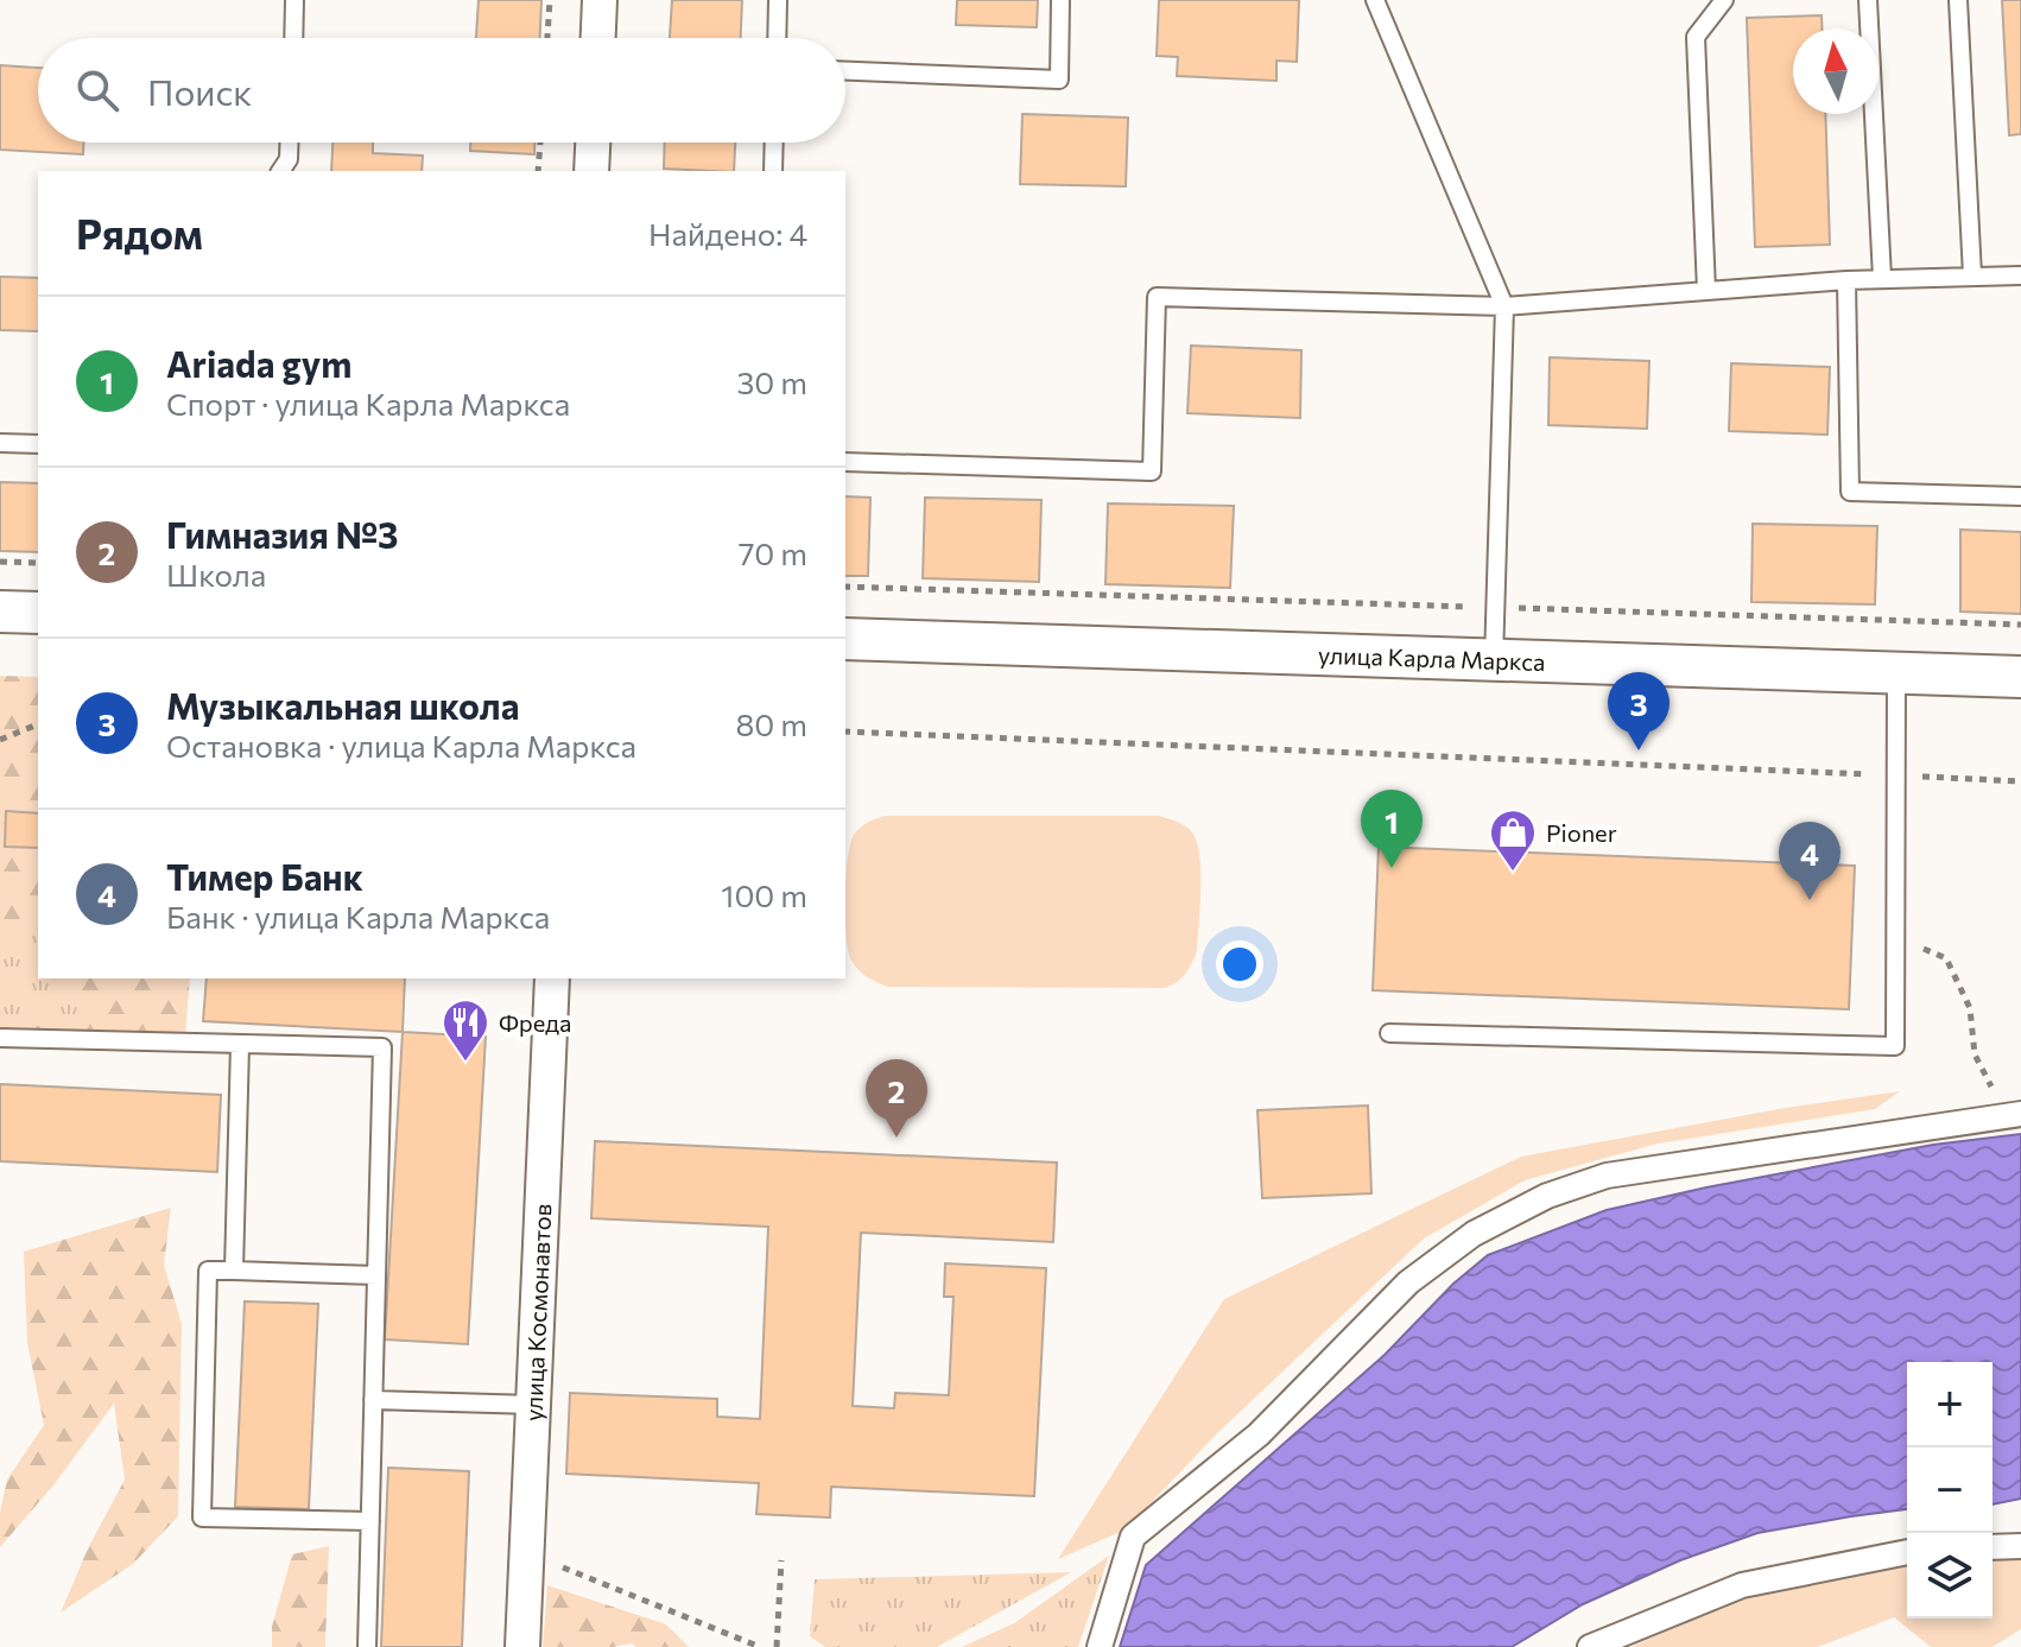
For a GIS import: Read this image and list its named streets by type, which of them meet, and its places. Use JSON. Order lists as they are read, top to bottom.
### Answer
{
  "streets": {
    "street": ["улица Карла Маркса", "улица Космонавтов"]
  },
  "places": {
    "shop": ["Pioner"],
    "restaurant": ["Фреда"]
  },
  "north": "top",
  "page": {
    "search": "Поиск",
    "heading": ["Рядом", "Найдено: 4"],
    "list": [
      {
        "mark": "1",
        "name": "Ariada gym",
        "note": "Спорт · улица Карла Маркса",
        "value": "30 m"
      },
      {
        "mark": "2",
        "name": "Гимназия №3",
        "note": "Школа",
        "value": "70 m"
      },
      {
        "mark": "3",
        "name": "Музыкальная школа",
        "note": "Остановка · улица Карла Маркса",
        "value": "80 m"
      },
      {
        "mark": "4",
        "name": "Тимер Банк",
        "note": "Банк · улица Карла Маркса",
        "value": "100 m"
      }
    ],
    "pins": [
      "3",
      "1",
      "4",
      "2"
    ],
    "map_buttons": ["+", "−"]
  }
}
